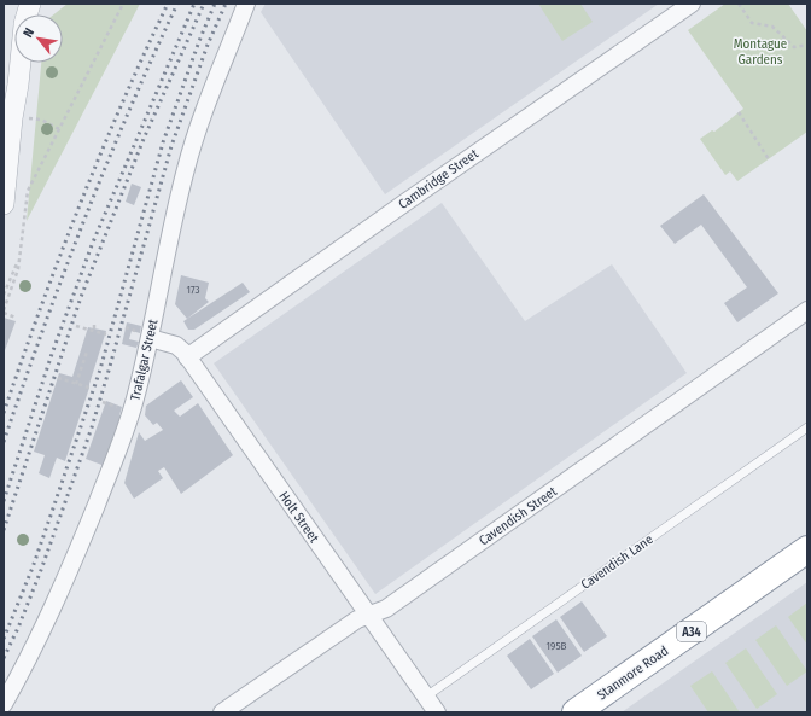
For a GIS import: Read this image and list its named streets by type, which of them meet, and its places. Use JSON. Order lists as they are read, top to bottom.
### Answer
{
  "streets": {
    "highway": ["A34", "Stanmore Road"],
    "street": [
      "Cambridge Street",
      "Trafalgar Street",
      "Cavendish Street",
      "Holt Street"
    ],
    "lane": ["Cavendish Lane"]
  },
  "crossings": [
    ["Cambridge Street", "Holt Street"],
    ["Trafalgar Street", "Holt Street"],
    ["Cavendish Street", "Holt Street"],
    ["Holt Street", "Cavendish Lane"]
  ],
  "parks": ["Montague Gardens"],
  "house_numbers": ["173", "195B"],
  "north": "top left"
}
